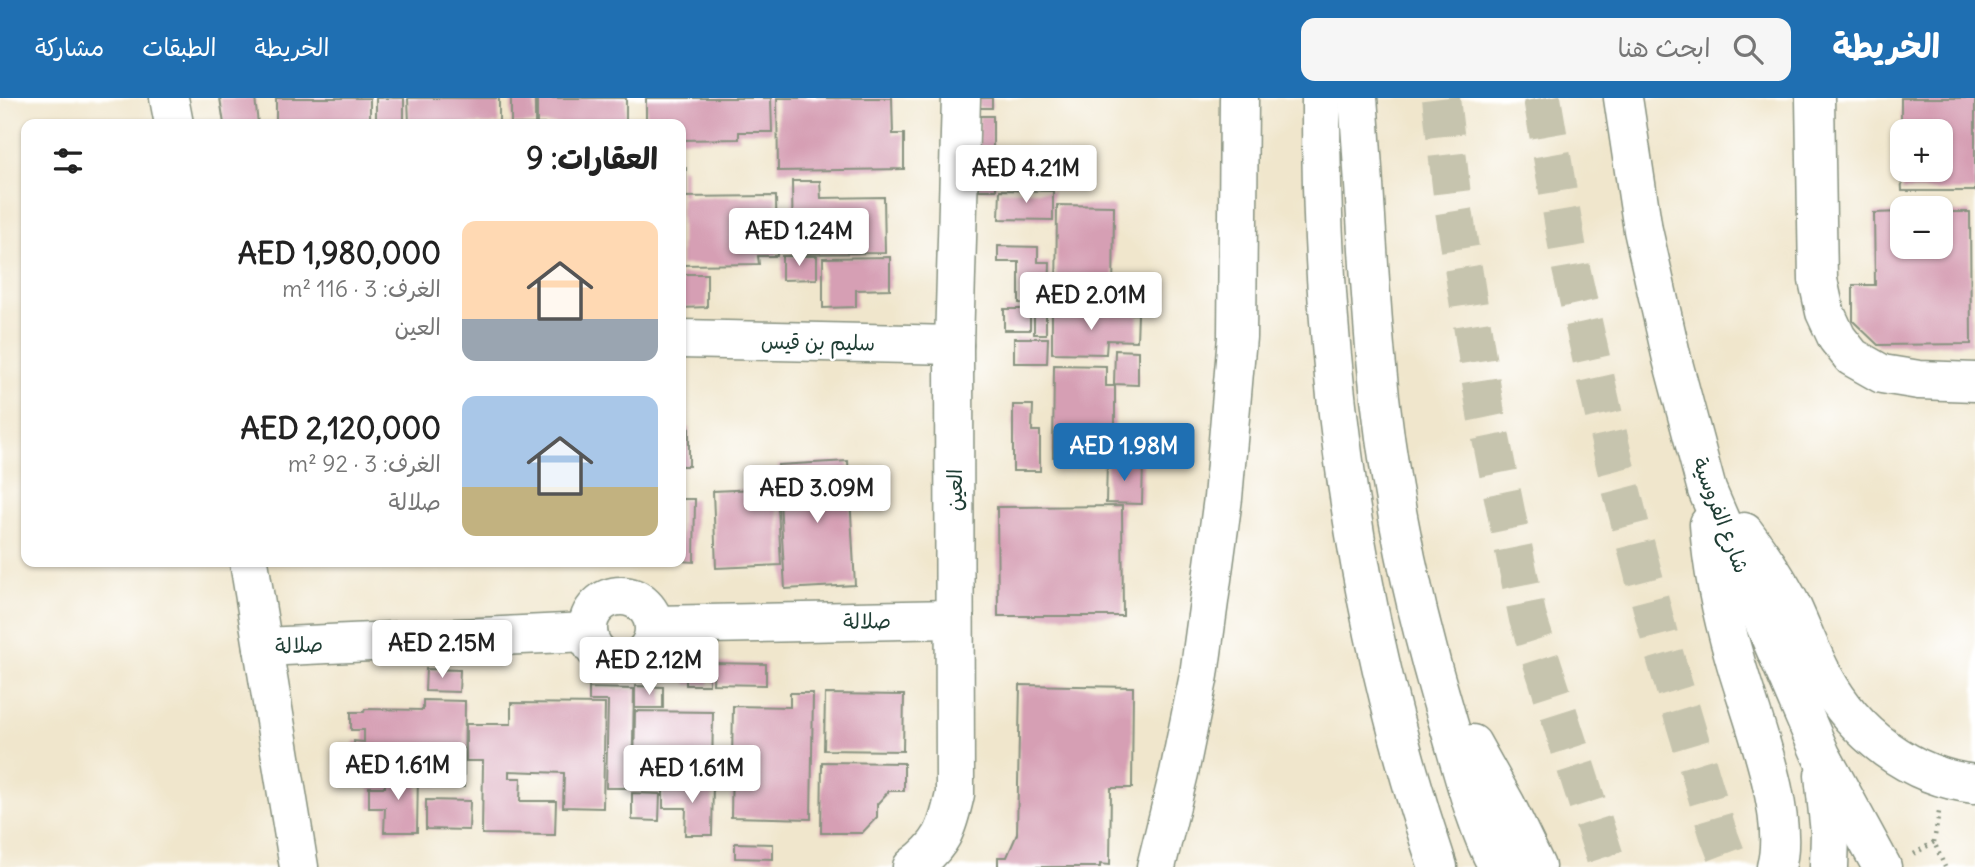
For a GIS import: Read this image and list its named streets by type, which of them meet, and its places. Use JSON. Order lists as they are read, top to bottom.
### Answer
{
  "streets": {
    "main road": [
      "سليم بن قيس",
      "العين",
      "شارع الفروسية",
      "صلالة"
    ]
  },
  "crossings": [
    ["سليم بن قيس", "العين"],
    ["العين", "صلالة"]
  ],
  "page": {
    "header": "الخريطة",
    "search": "ابحث هنا",
    "nav": ["الخريطة", "الطبقات", "مشاركة"],
    "map_buttons": ["+", "−"],
    "heading": "العقارات: 9",
    "price": [
      "AED 4.21M",
      "AED 1.24M",
      "AED 2.01M",
      "AED 1.98M",
      "AED 3.09M",
      "AED 2.15M",
      "AED 2.12M",
      "AED 1.61M",
      "AED 1.61M"
    ],
    "list": [
      {
        "name": "AED 1,980,000",
        "note": "الغرف: 3 · 116 m² · العين"
      },
      {
        "name": "AED 2,120,000",
        "note": "الغرف: 3 · 92 m² · صلالة"
      }
    ]
  }
}
